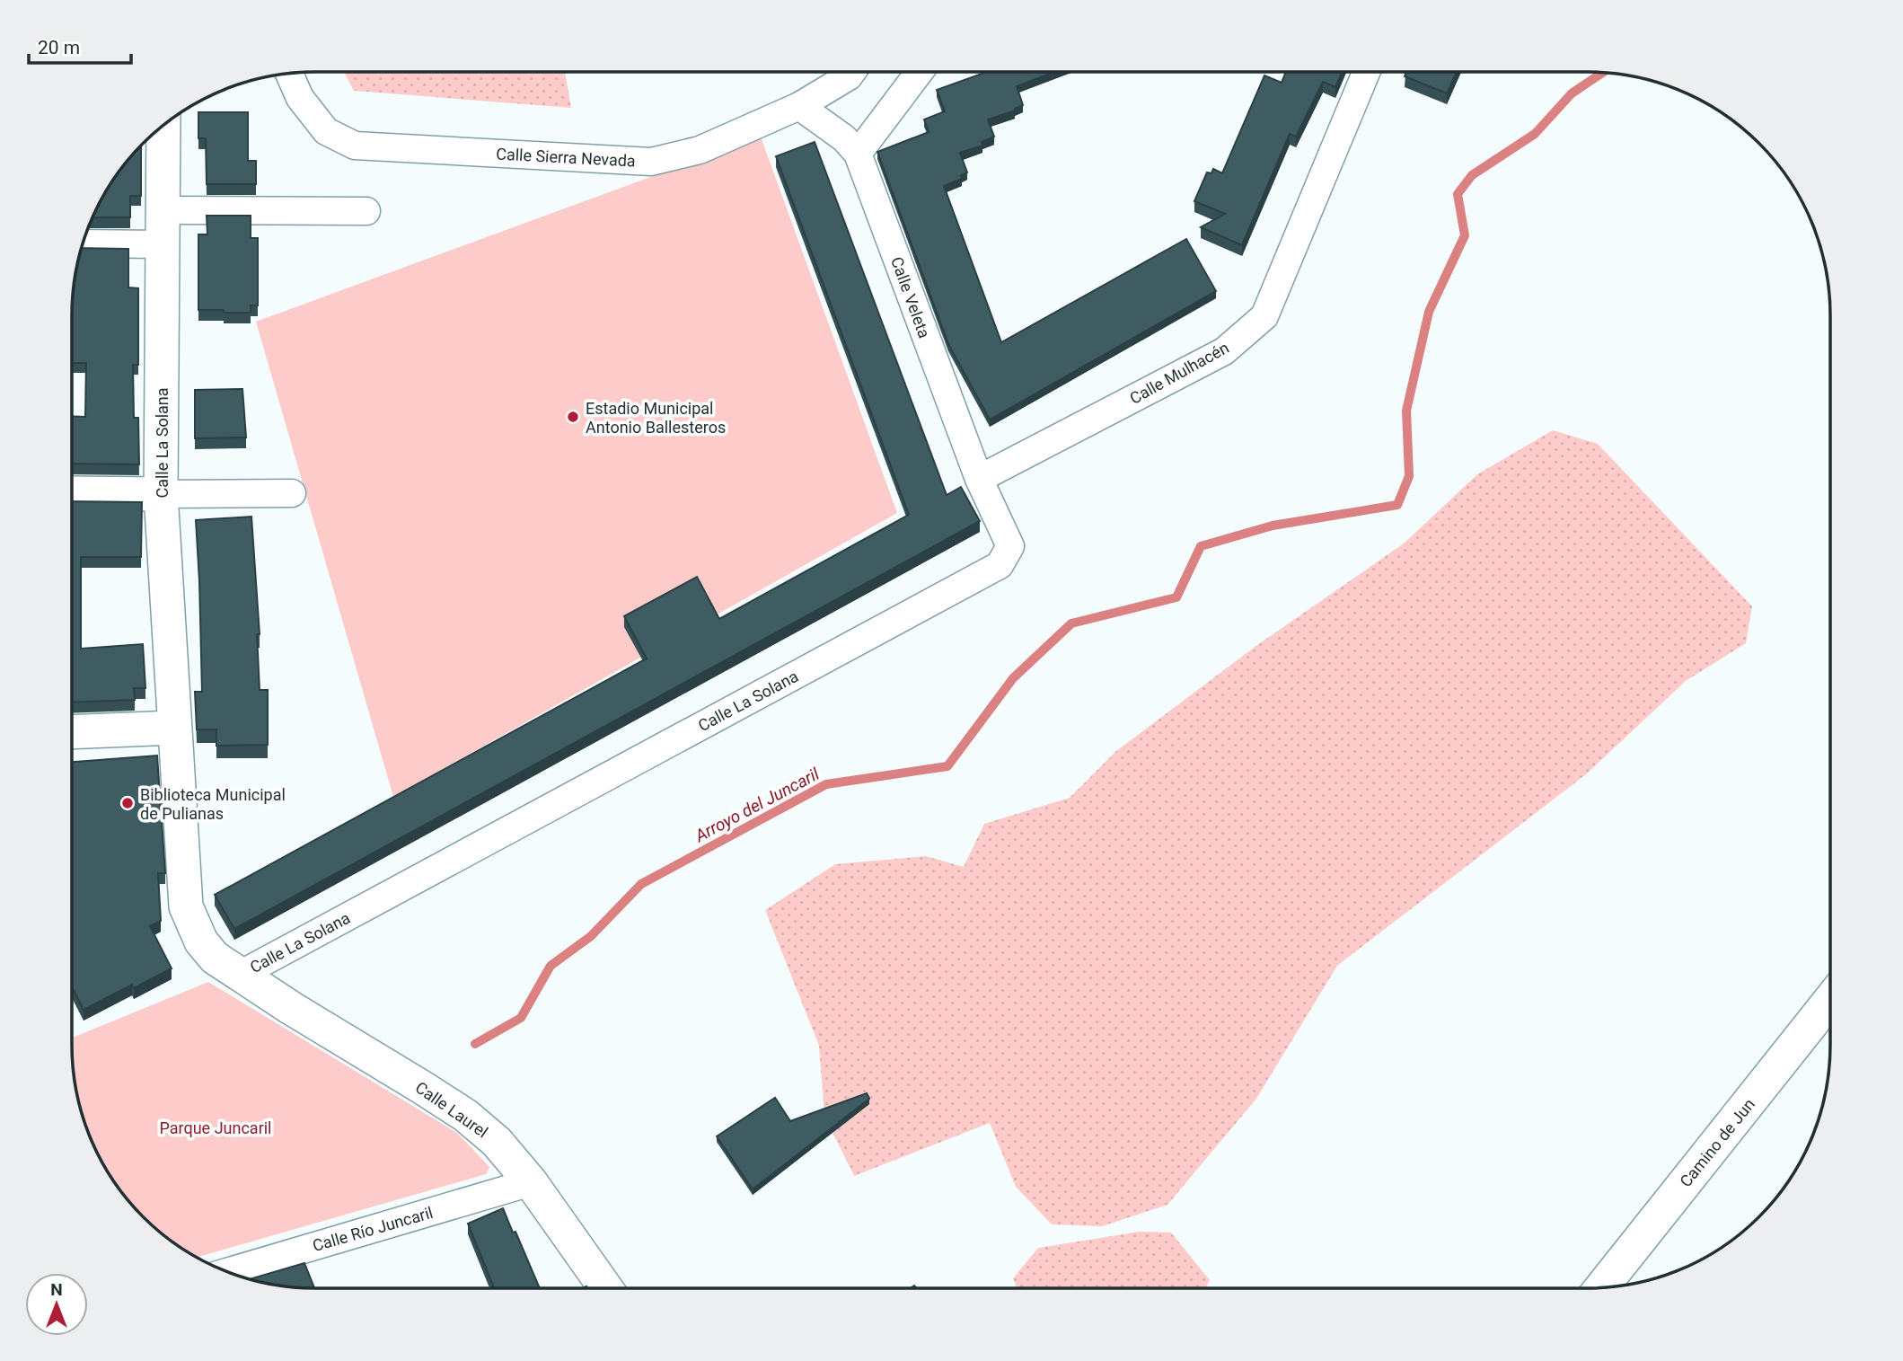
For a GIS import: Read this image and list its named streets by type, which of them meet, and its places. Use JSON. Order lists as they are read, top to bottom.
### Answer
{
  "streets": {
    "street": [
      "Calle Sierra Nevada",
      "Calle Veleta",
      "Calle Mulhacén",
      "Calle La Solana",
      "Calle Laurel",
      "Camino de Jun",
      "Calle Río Juncaril"
    ]
  },
  "crossings": [
    ["Calle Veleta", "Calle Mulhacén"],
    ["Calle Veleta", "Calle La Solana"],
    ["Calle La Solana", "Calle Laurel"],
    ["Calle Laurel", "Calle Río Juncaril"]
  ],
  "water": ["Arroyo del Juncaril"],
  "parks": ["Parque Juncaril"],
  "places": ["Estadio Municipal Antonio Ballesteros", "Biblioteca Municipal de Pulianas"],
  "scale_bar": "20 m",
  "north": "top"
}
